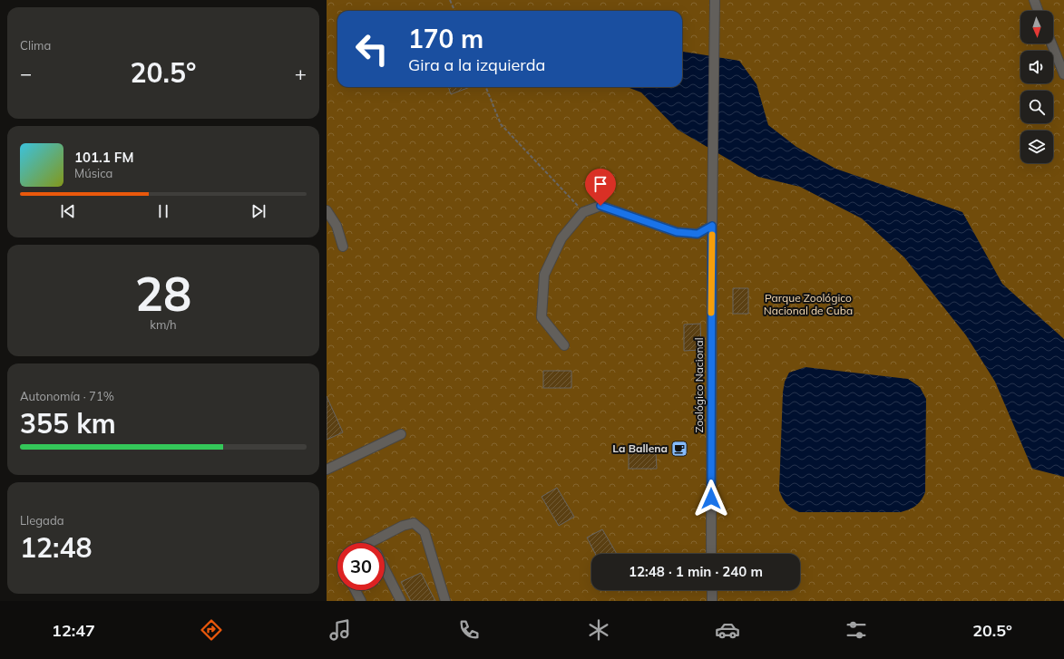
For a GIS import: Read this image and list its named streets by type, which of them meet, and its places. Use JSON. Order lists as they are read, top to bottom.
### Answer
{
  "streets": {
    "street": ["Zoológico Nacional"]
  },
  "parks": ["Parque Zoológico Nacional de Cuba"],
  "places": {
    "cafe": ["La Ballena"]
  },
  "north": "bottom",
  "page": {
    "tile": [
      "Clima",
      ["28", "km/h"],
      ["Autonomía · 71%", "355 km"],
      ["Llegada", "12:48"]
    ],
    "turn": ["170 m", "Gira a la izquierda"],
    "heat": ["−", "20.5°", "+"],
    "song": ["101.1 FM", "Música"],
    "limit": "30",
    "trip": "12:48 · 1 min · 240 m",
    "tabs": ["12:47", "20.5°"]
  }
}
